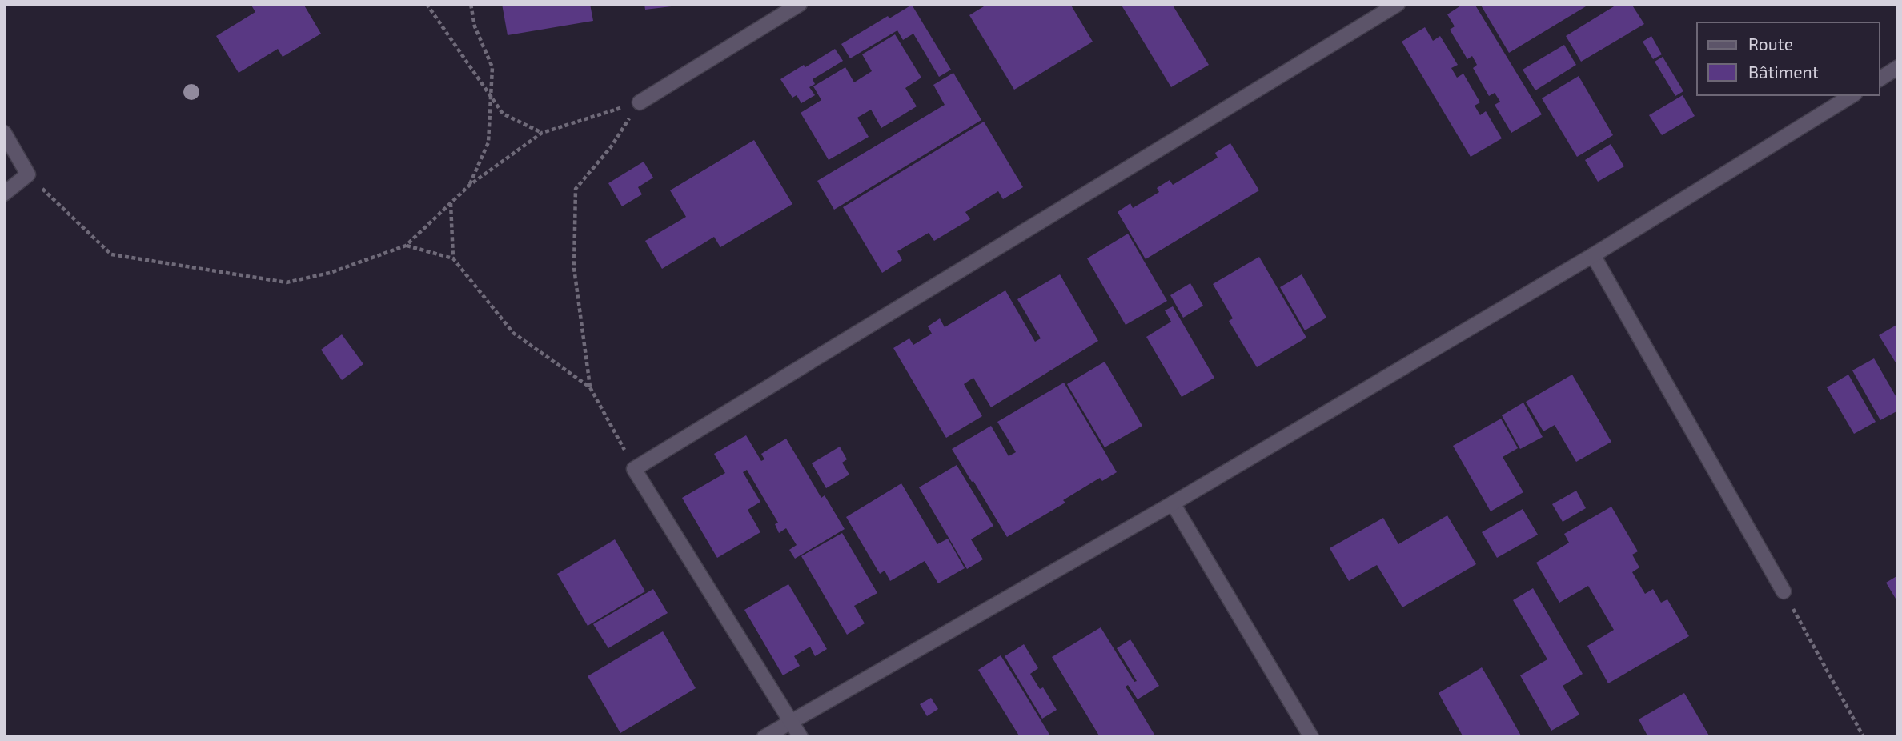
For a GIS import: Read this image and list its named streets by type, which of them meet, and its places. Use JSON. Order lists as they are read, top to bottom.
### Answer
{
  "legend": ["Route", "Bâtiment"]
}
